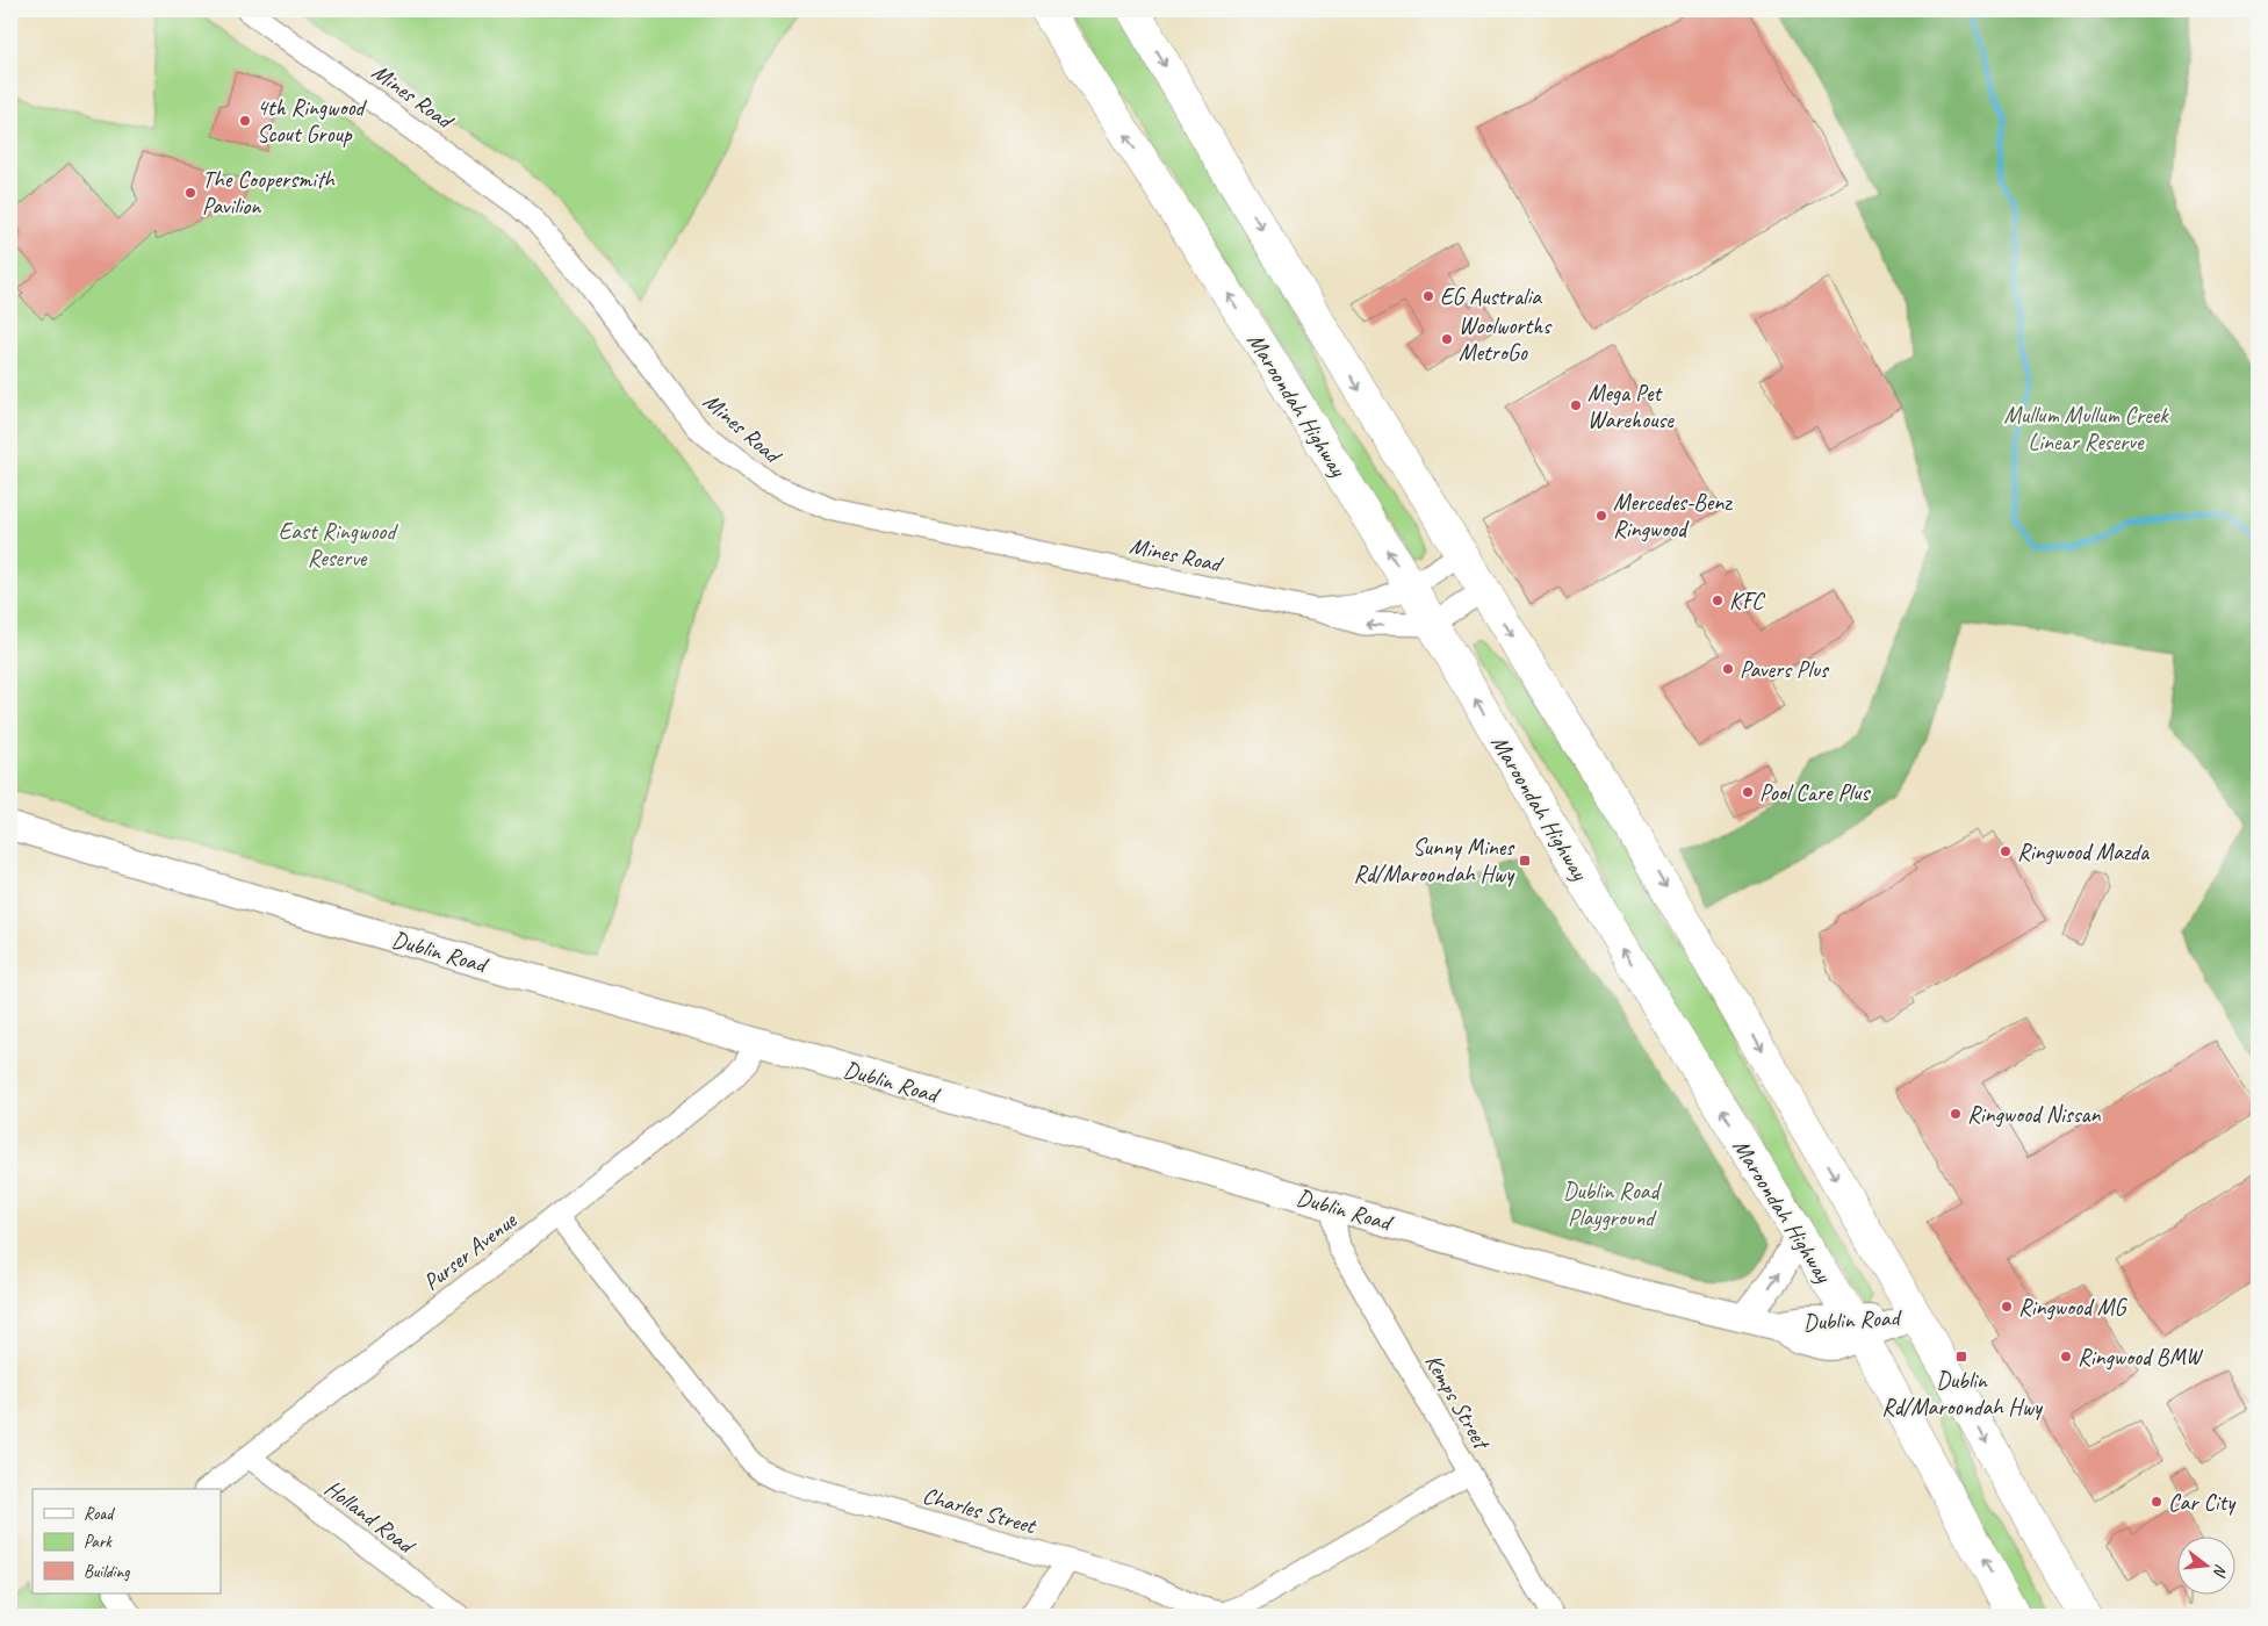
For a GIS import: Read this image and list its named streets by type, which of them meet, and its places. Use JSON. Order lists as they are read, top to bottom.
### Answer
{
  "streets": {
    "highway": ["Maroondah Highway"],
    "main road": ["Dublin Road"],
    "street": [
      "Mines Road",
      "Purser Avenue",
      "Kemps Street",
      "Charles Street",
      "Holland Road"
    ]
  },
  "crossings": [
    ["Mines Road", "Maroondah Highway"],
    ["Maroondah Highway", "Dublin Road"],
    ["Dublin Road", "Purser Avenue"],
    ["Dublin Road", "Kemps Street"],
    ["Purser Avenue", "Charles Street"],
    ["Purser Avenue", "Holland Road"],
    ["Kemps Street", "Charles Street"]
  ],
  "parks": ["Mullum Mullum Creek Linear Reserve", "East Ringwood Reserve", "Dublin Road Playground"],
  "places": {
    "other": [
      "4th Ringwood Scout Group",
      "The Coopersmith Pavilion",
      "EG Australia",
      "Woolworths MetroGo",
      "Mega Pet Warehouse",
      "Mercedes-Benz Ringwood",
      "KFC",
      "Pavers Plus",
      "Pool Care Plus",
      "Ringwood Mazda",
      "Ringwood Nissan",
      "Ringwood MG",
      "Ringwood BMW",
      "Car City"
    ],
    "transit": ["Sunny Mines Rd/Maroondah Hwy", "Dublin Rd/Maroondah Hwy"]
  },
  "legend": ["Road", "Park", "Building"],
  "north": "right"
}
